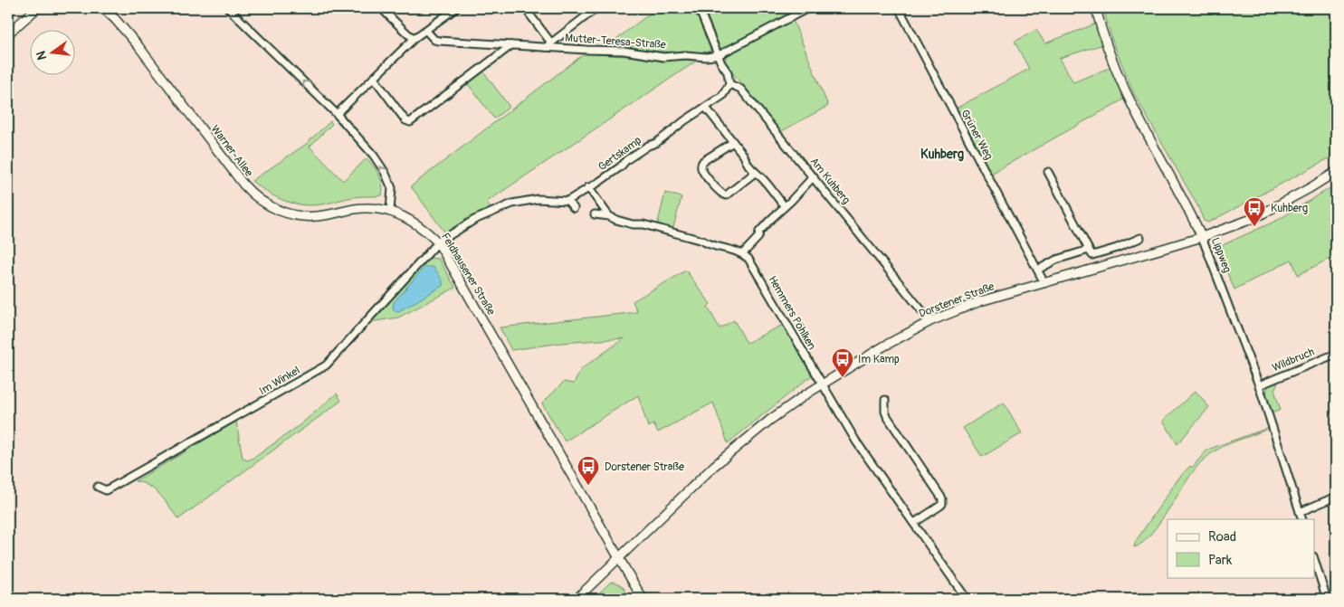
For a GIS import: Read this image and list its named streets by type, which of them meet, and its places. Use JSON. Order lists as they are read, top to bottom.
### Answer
{
  "streets": {
    "street": [
      "Mutter-Teresa-Straße",
      "Grüner Weg",
      "Warner-Allee",
      "Gertskamp",
      "Am Kuhberg",
      "Lippweg",
      "Feldhausener Straße",
      "Dorstener Straße",
      "Hemmers Pöhlken",
      "Wildbruch",
      "Im Winkel"
    ]
  },
  "crossings": [
    ["Grüner Weg", "Dorstener Straße"],
    ["Warner-Allee", "Feldhausener Straße"],
    ["Gertskamp", "Am Kuhberg"],
    ["Am Kuhberg", "Dorstener Straße"],
    ["Lippweg", "Dorstener Straße"],
    ["Lippweg", "Wildbruch"],
    ["Feldhausener Straße", "Dorstener Straße"],
    ["Feldhausener Straße", "Im Winkel"],
    ["Dorstener Straße", "Hemmers Pöhlken"]
  ],
  "districts": ["Kuhberg"],
  "places": {
    "bus stop": ["Kuhberg", "Im Kamp", "Dorstener Straße"]
  },
  "legend": ["Road", "Park"],
  "north": "left"
}
